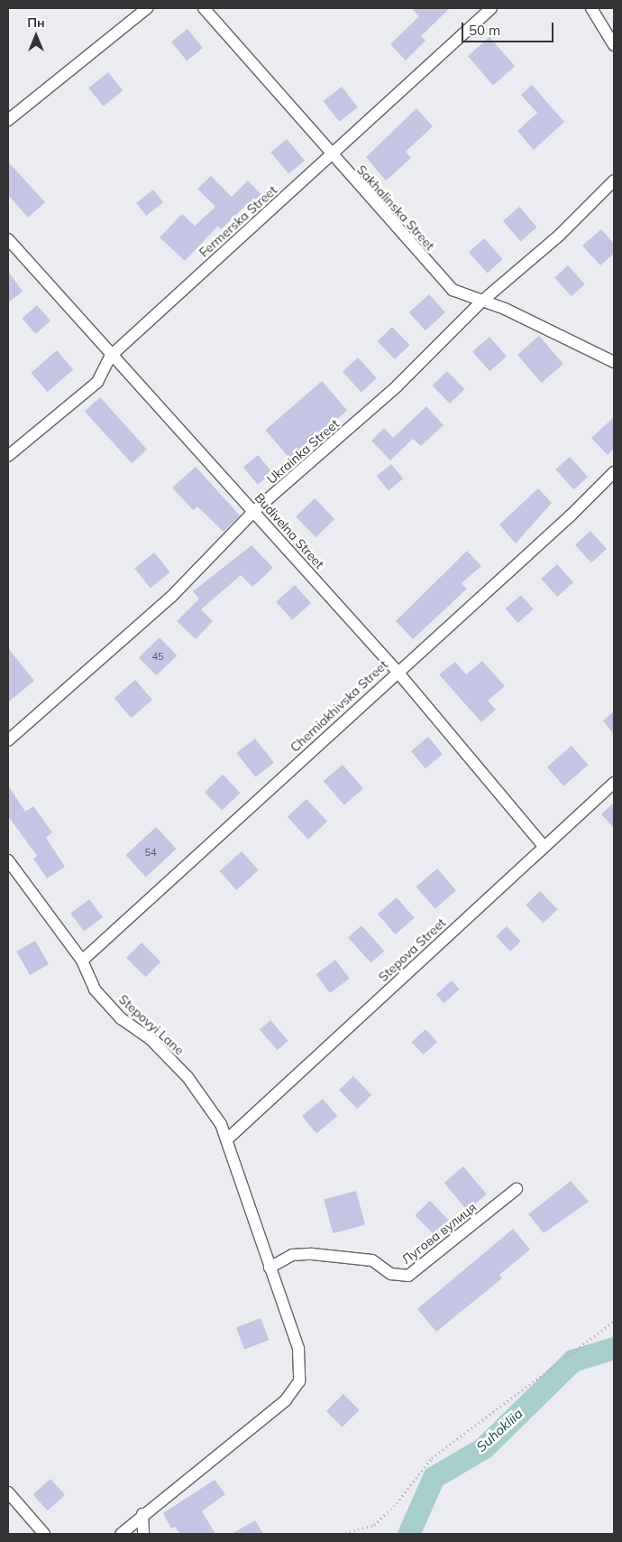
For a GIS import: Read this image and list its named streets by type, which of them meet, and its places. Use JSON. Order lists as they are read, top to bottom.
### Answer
{
  "streets": {
    "street": [
      "Sakhalinska Street",
      "Fermerska Street",
      "Ukrainka Street",
      "Budivelna Street",
      "Cherniakhivska Street",
      "Stepova Street",
      "Stepovyi Lane",
      "Лугова вулиця"
    ]
  },
  "crossings": [
    ["Sakhalinska Street", "Fermerska Street"],
    ["Sakhalinska Street", "Ukrainka Street"],
    ["Fermerska Street", "Budivelna Street"],
    ["Ukrainka Street", "Budivelna Street"],
    ["Budivelna Street", "Cherniakhivska Street"],
    ["Budivelna Street", "Stepova Street"],
    ["Cherniakhivska Street", "Stepovyi Lane"],
    ["Stepova Street", "Stepovyi Lane"],
    ["Stepovyi Lane", "Лугова вулиця"]
  ],
  "water": ["Suhokliia"],
  "house_numbers": ["45", "54"],
  "scale_bar": "50 m",
  "north": "top"
}
